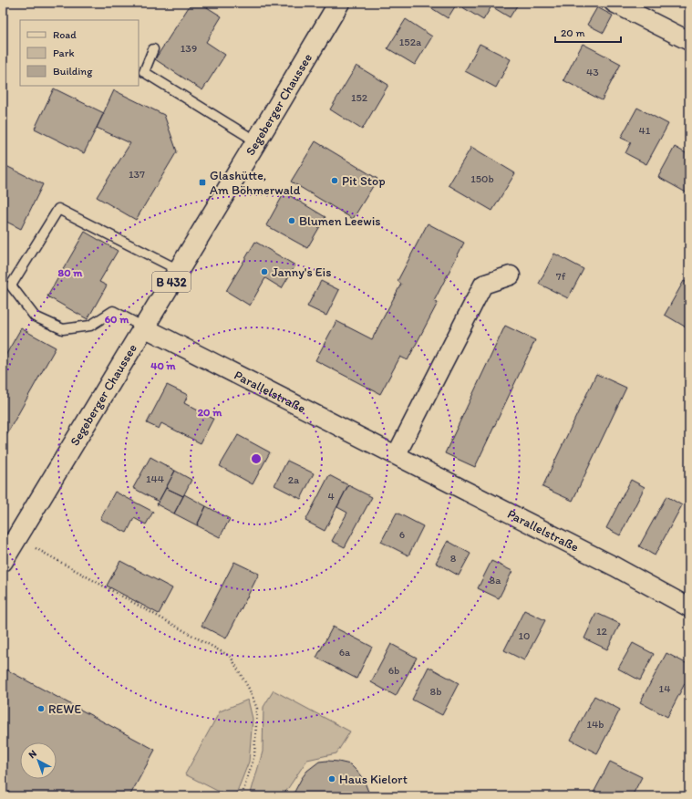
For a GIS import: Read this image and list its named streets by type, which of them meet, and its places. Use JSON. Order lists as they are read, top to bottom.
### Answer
{
  "streets": {
    "main road": ["Segeberger Chaussee", "B 432"],
    "street": ["Parallelstraße"]
  },
  "crossings": [
    ["Segeberger Chaussee", "Parallelstraße"]
  ],
  "places": {
    "other": [
      "Pit Stop",
      "Blumen Leewis",
      "Janny's Eis",
      "REWE",
      "Haus Kielort"
    ],
    "transit": ["Glashütte, Am Böhmerwald"]
  },
  "house_numbers": [
    "152a",
    "139",
    "43",
    "152",
    "41",
    "137",
    "150b",
    "7f",
    "144",
    "2a",
    "4",
    "6",
    "8",
    "8a",
    "12",
    "10",
    "6a",
    "6b",
    "14",
    "8b",
    "14b"
  ],
  "legend": ["Road", "Park", "Building"],
  "scale_bar": "20 m",
  "north": "top left",
  "rings": [
    "80 m",
    "60 m",
    "40 m",
    "20 m"
  ]
}
